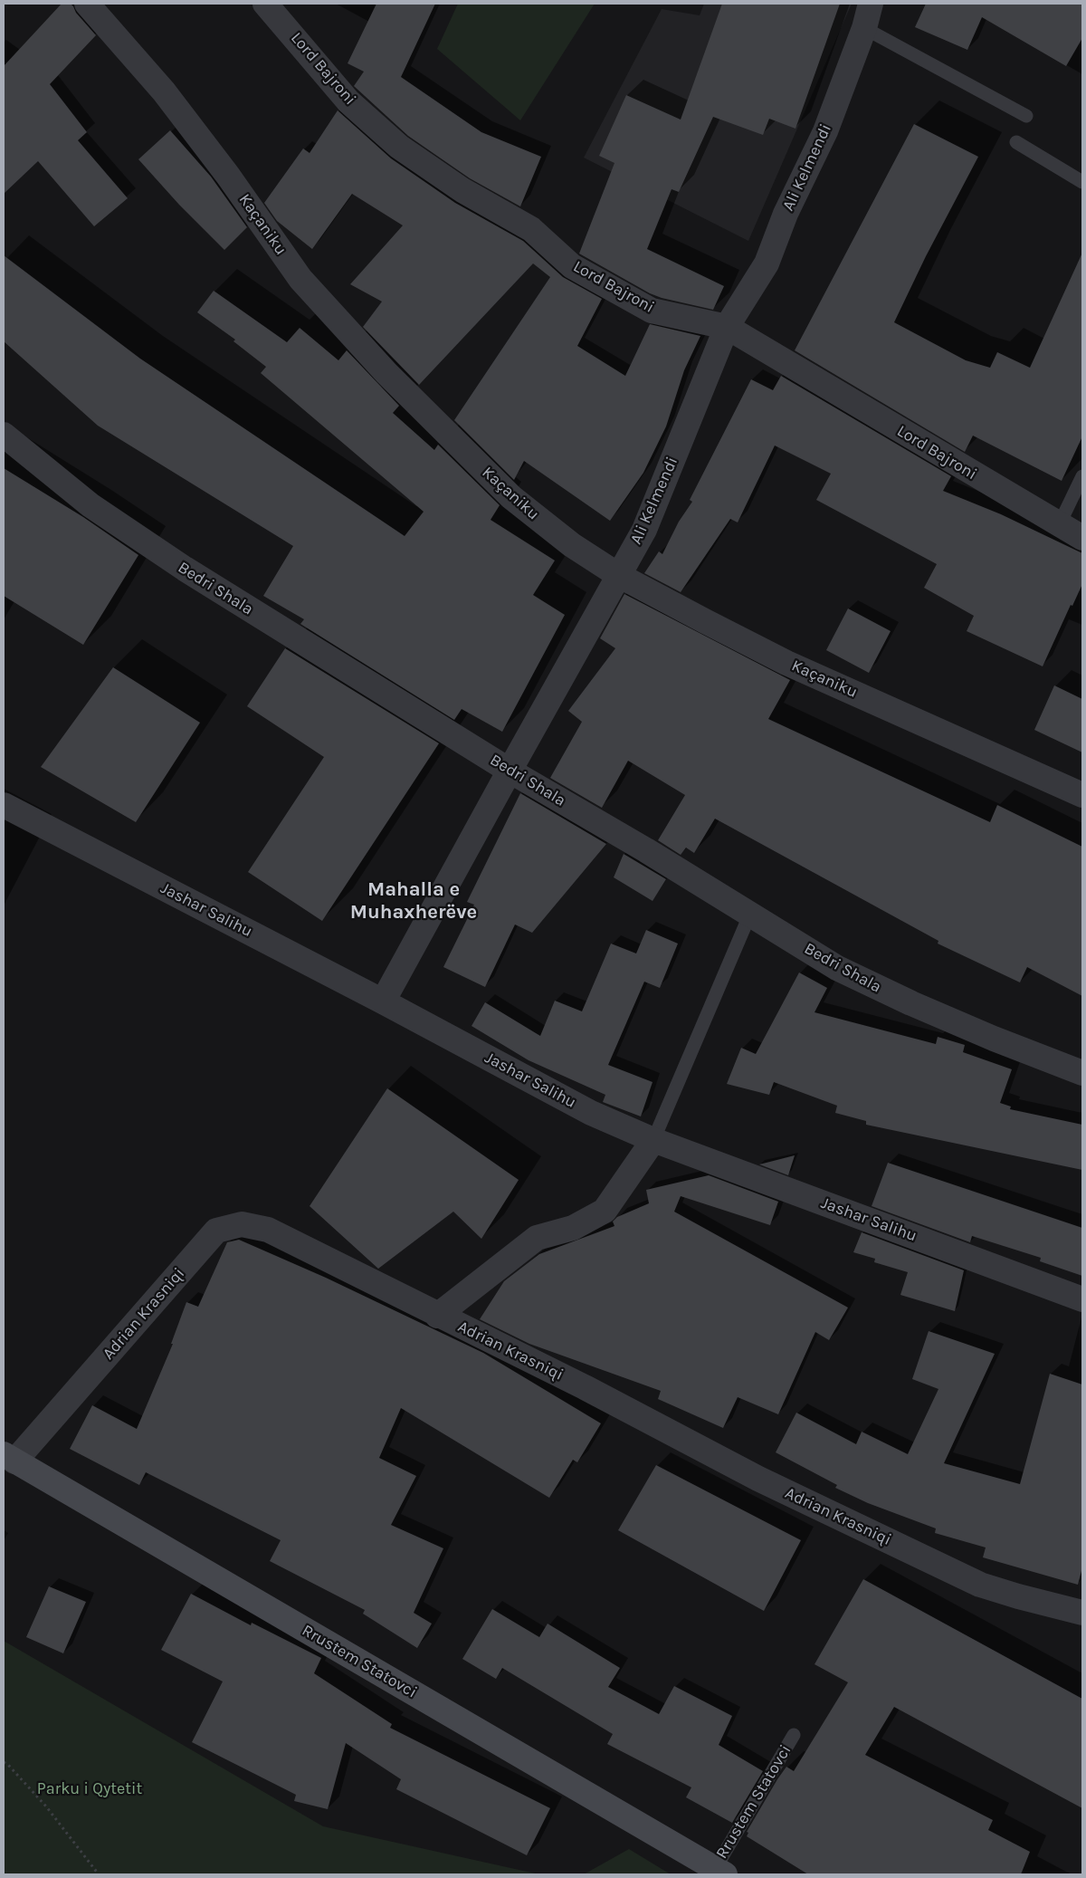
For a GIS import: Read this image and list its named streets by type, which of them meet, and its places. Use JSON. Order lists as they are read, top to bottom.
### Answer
{
  "streets": {
    "street": [
      "Lord Bajroni",
      "Ali Kelmendi",
      "Kaçaniku",
      "Bedri Shala",
      "Jashar Salihu",
      "Adrian Krasniqi",
      "Rrustem Statovci"
    ]
  },
  "crossings": [
    ["Lord Bajroni", "Ali Kelmendi"],
    ["Ali Kelmendi", "Kaçaniku"],
    ["Ali Kelmendi", "Bedri Shala"],
    ["Ali Kelmendi", "Jashar Salihu"],
    ["Adrian Krasniqi", "Rrustem Statovci"]
  ],
  "districts": ["Mahalla e Muhaxherëve"],
  "parks": ["Parku i Qytetit"]
}
